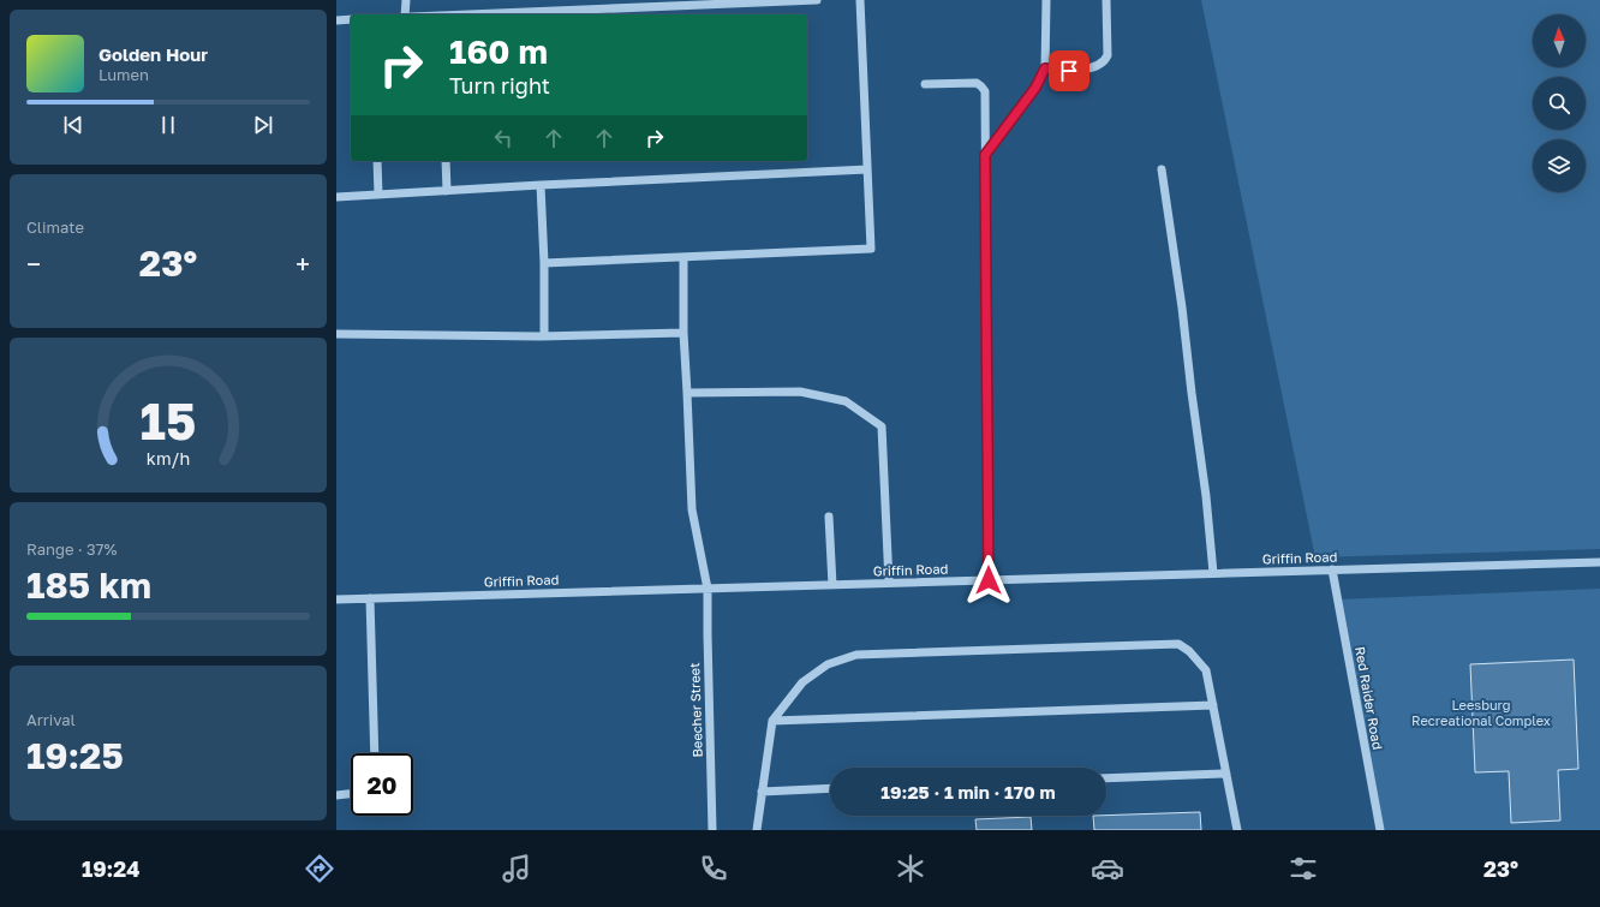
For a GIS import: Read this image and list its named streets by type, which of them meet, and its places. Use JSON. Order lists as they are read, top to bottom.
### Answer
{
  "streets": {
    "street": ["Griffin Road", "Red Raider Road", "Beecher Street"]
  },
  "crossings": [
    ["Griffin Road", "Red Raider Road"],
    ["Griffin Road", "Beecher Street"]
  ],
  "parks": ["Leesburg Recreational Complex"],
  "north": "top",
  "page": {
    "turn": ["160 m", "Turn right"],
    "song": ["Golden Hour", "Lumen"],
    "tile": [
      "Climate",
      ["Range · 37%", "185 km"],
      ["Arrival", "19:25"]
    ],
    "heat": ["−", "23°", "+"],
    "limit": "20",
    "trip": "19:25 · 1 min · 170 m",
    "tabs": ["19:24", "23°"],
    "gauge": ["15", "km/h"]
  }
}
